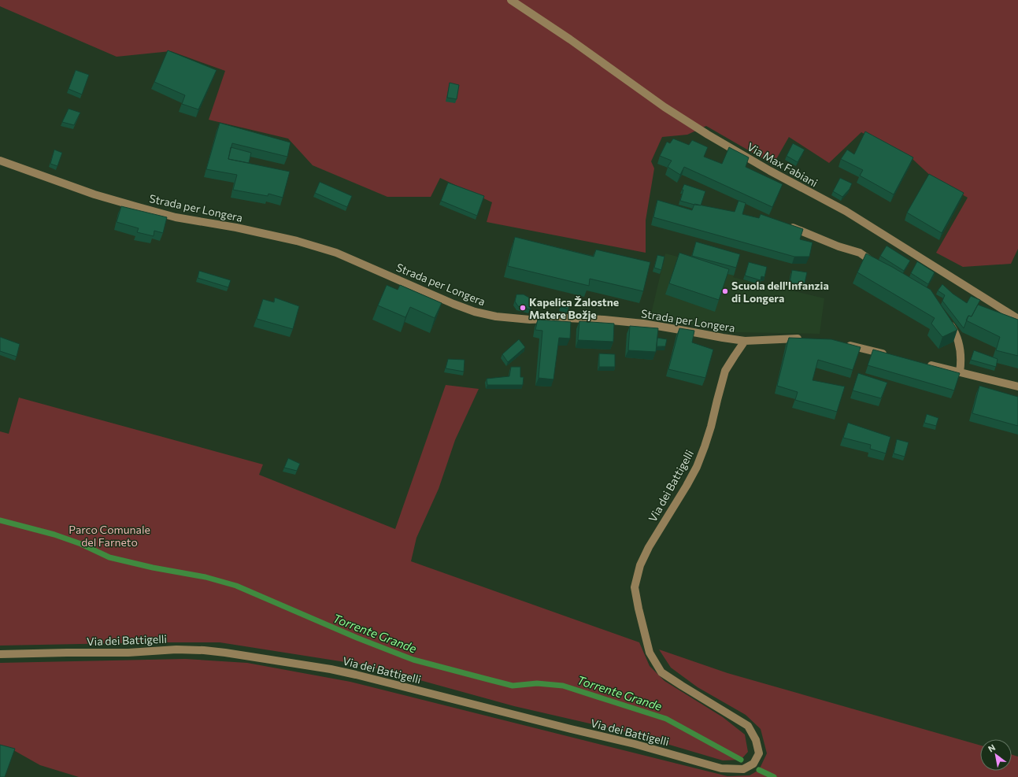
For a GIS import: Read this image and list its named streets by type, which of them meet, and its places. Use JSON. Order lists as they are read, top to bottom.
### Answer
{
  "streets": {
    "street": ["Via Max Fabiani", "Strada per Longera", "Via dei Battigelli"]
  },
  "crossings": [
    ["Strada per Longera", "Via dei Battigelli"]
  ],
  "water": ["Torrente Grande"],
  "parks": ["Parco Comunale del Farneto"],
  "places": ["Scuola dell'Infanzia di Longera", "Kapelica Žalostne Matere Božje"],
  "north": "top left"
}
